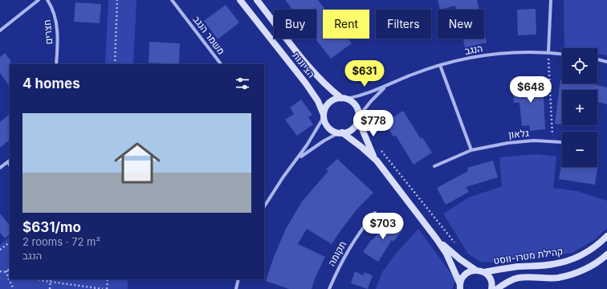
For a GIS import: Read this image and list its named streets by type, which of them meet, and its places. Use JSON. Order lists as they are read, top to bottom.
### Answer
{
  "streets": {
    "street": [
      "חצרים",
      "משמר הנגב",
      "הנגב",
      "הציונות",
      "גלאון",
      "תקומה",
      "קהילת מטרו-ווסט"
    ]
  },
  "crossings": [
    ["הנגב", "הציונות"]
  ],
  "page": {
    "chip": [
      "Buy",
      "Rent",
      "Filters",
      "New"
    ],
    "map_buttons": ["+", "−"],
    "price": [
      "$631",
      "$648",
      "$778",
      "$703"
    ],
    "heading": "4 homes",
    "list": [
      {
        "name": "$631/mo",
        "note": "2 rooms · 72 m² · הנגב"
      }
    ]
  }
}
